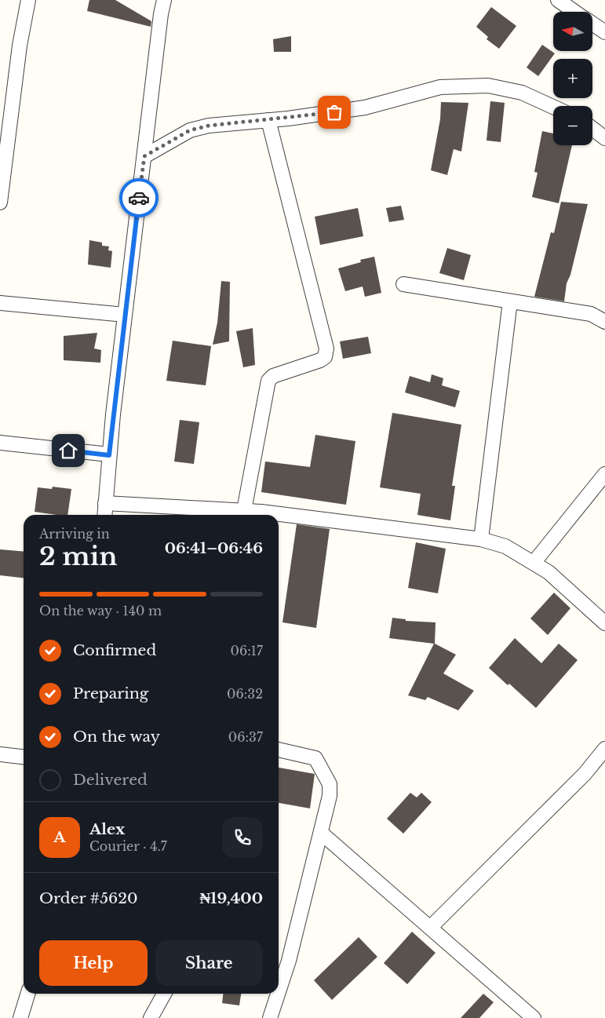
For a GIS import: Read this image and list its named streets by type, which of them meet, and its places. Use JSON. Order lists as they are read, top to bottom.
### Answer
{
  "north": "left",
  "page": {
    "map_buttons": ["+", "−"],
    "heading": ["2 min", "Arriving in", "06:41–06:46"],
    "panel": [
      "Alex",
      "Courier · 4.7",
      "Order #5620",
      "₦19,400"
    ],
    "bar": "On the way · 140 m",
    "list": [
      ["Confirmed", "06:17"],
      ["Preparing", "06:32"],
      ["On the way", "06:37"],
      "Delivered"
    ],
    "round": "A",
    "buttons": ["Help", "Share"]
  }
}
